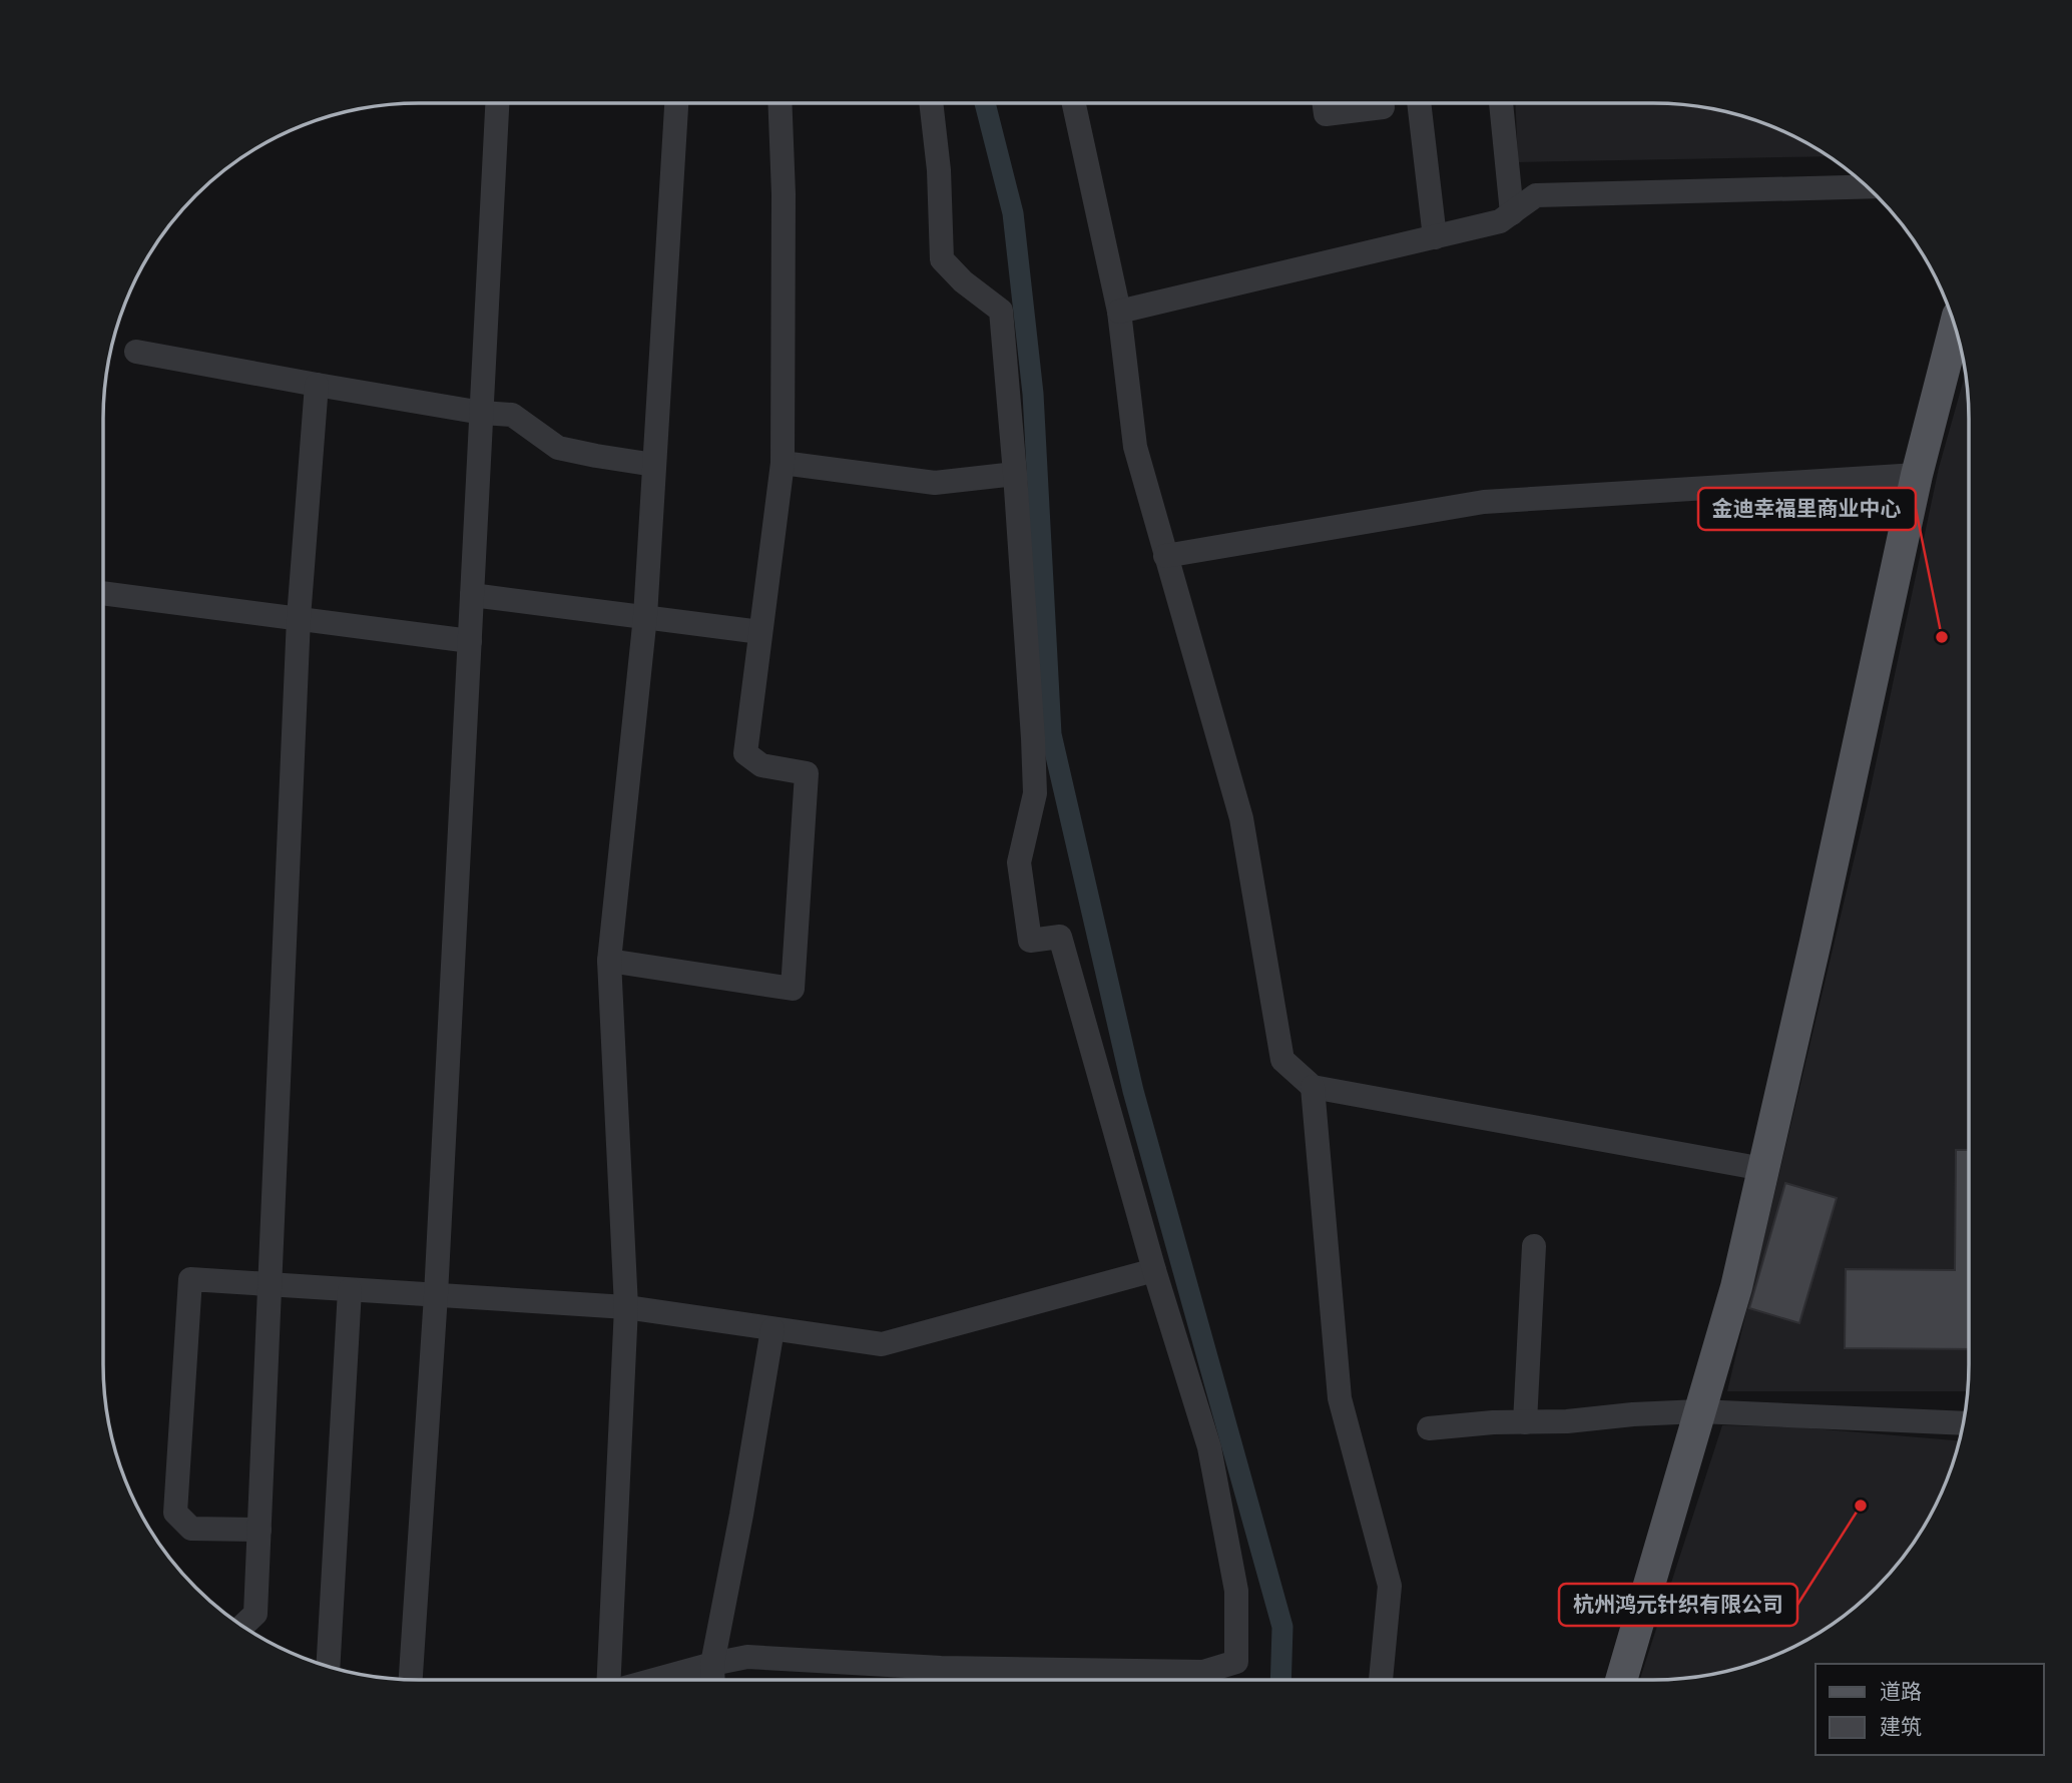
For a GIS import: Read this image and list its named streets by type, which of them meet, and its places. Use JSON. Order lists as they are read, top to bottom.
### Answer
{
  "places": ["金迪幸福里商业中心", "杭州鸿元针织有限公司"],
  "legend": ["道路", "建筑"]
}
